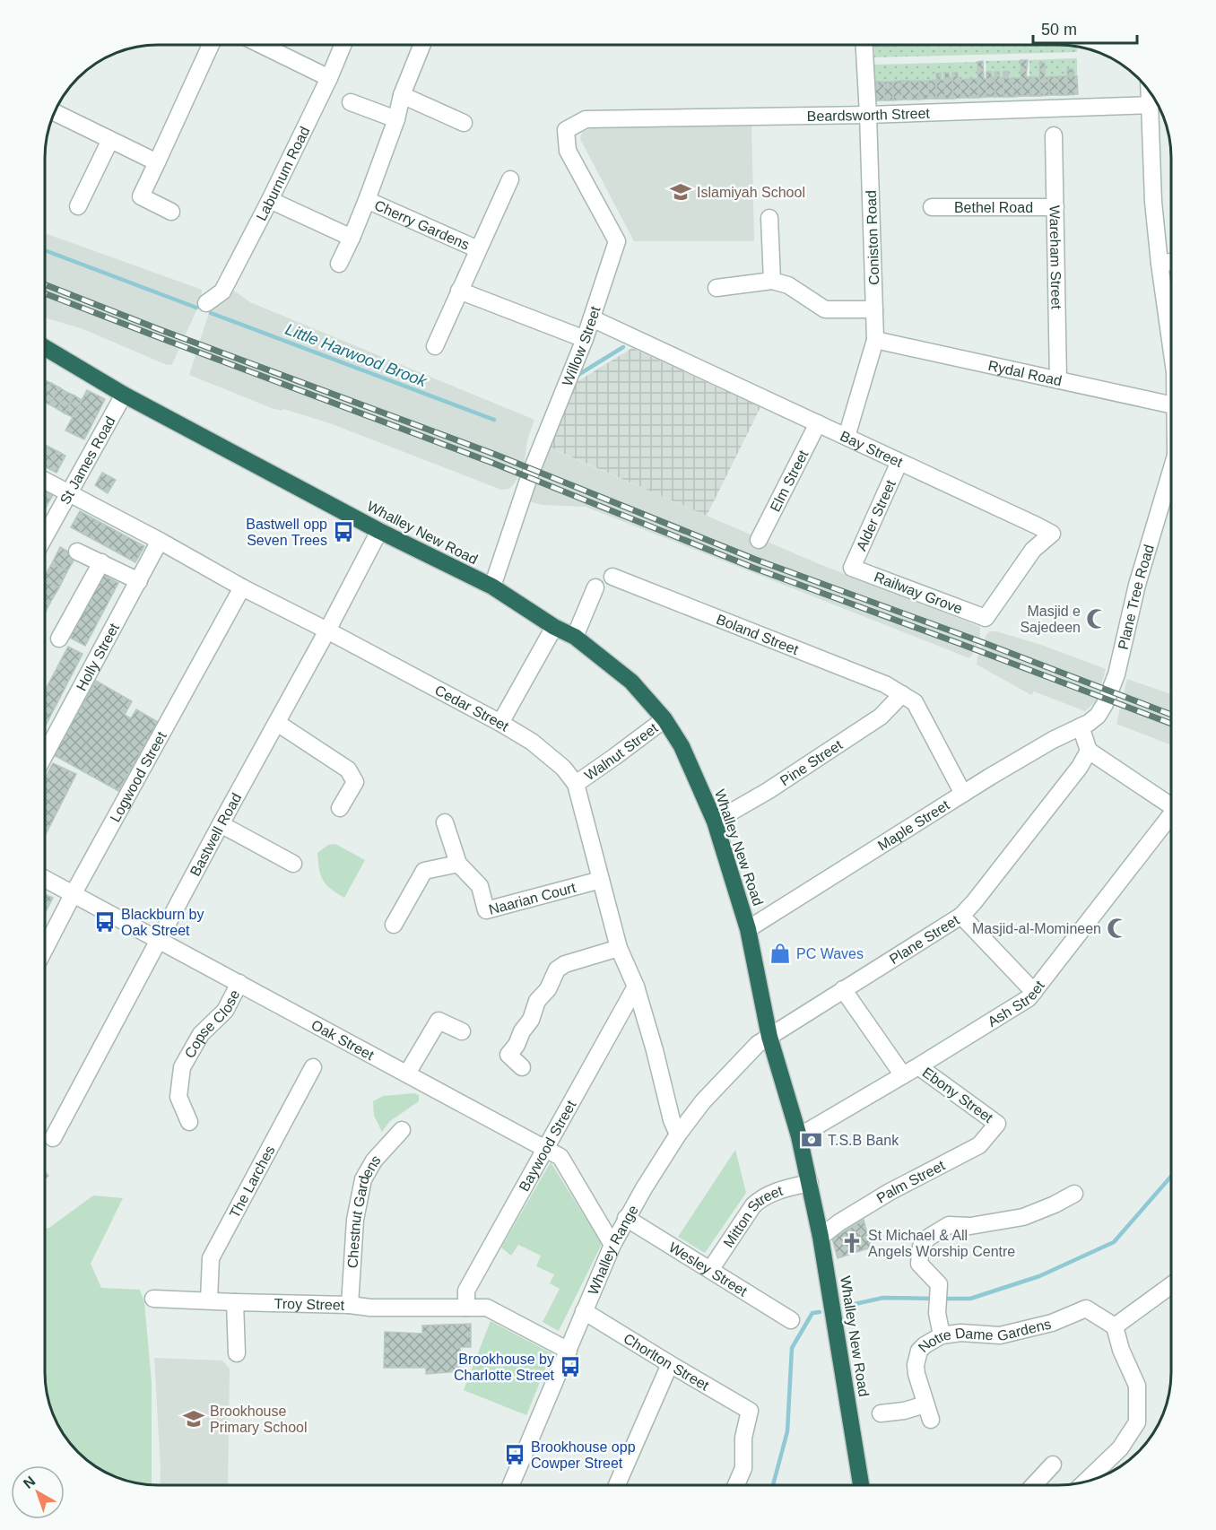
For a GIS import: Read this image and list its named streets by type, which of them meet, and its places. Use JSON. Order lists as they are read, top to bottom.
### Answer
{
  "streets": {
    "highway": ["Whalley New Road"],
    "street": [
      "Beardsworth Street",
      "Laburnum Road",
      "Bethel Road",
      "Cherry Gardens",
      "Coniston Road",
      "Wareham Street",
      "Willow Street",
      "Rydal Road",
      "Bay Street",
      "St James Road",
      "Elm Street",
      "Alder Street",
      "Railway Grove",
      "Plane Tree Road",
      "Boland Street",
      "Holly Street",
      "Cedar Street",
      "Walnut Street",
      "Pine Street",
      "Logwood Street",
      "Maple Street",
      "Bastwell Road",
      "Naarian Court",
      "Plane Street",
      "Ash Street",
      "Copse Close",
      "Oak Street",
      "Ebony Street",
      "Baywood Street",
      "The Larches",
      "Palm Street",
      "Chestnut Gardens",
      "Mitton Street",
      "Whalley Range",
      "Wesley Street",
      "Troy Street",
      "Notre Dame Gardens",
      "Chorlton Street"
    ]
  },
  "crossings": [
    ["Beardsworth Street", "Coniston Road"],
    ["Beardsworth Street", "Willow Street"],
    ["Bethel Road", "Wareham Street"],
    ["Coniston Road", "Rydal Road"],
    ["Coniston Road", "Bay Street"],
    ["Wareham Street", "Rydal Road"],
    ["Willow Street", "Bay Street"],
    ["Willow Street", "Whalley New Road"],
    ["Bay Street", "Elm Street"],
    ["Bay Street", "Alder Street"],
    ["Bay Street", "Railway Grove"],
    ["St James Road", "Whalley New Road"],
    ["St James Road", "Cedar Street"],
    ["Alder Street", "Railway Grove"],
    ["Whalley New Road", "Walnut Street"],
    ["Whalley New Road", "Pine Street"],
    ["Whalley New Road", "Maple Street"],
    ["Whalley New Road", "Bastwell Road"],
    ["Whalley New Road", "Plane Street"],
    ["Whalley New Road", "Ash Street"],
    ["Whalley New Road", "Palm Street"],
    ["Whalley New Road", "Mitton Street"],
    ["Whalley New Road", "Whalley Range"],
    ["Plane Tree Road", "Maple Street"],
    ["Boland Street", "Pine Street"],
    ["Boland Street", "Maple Street"],
    ["Holly Street", "Cedar Street"],
    ["Cedar Street", "Walnut Street"],
    ["Cedar Street", "Logwood Street"],
    ["Cedar Street", "Bastwell Road"],
    ["Cedar Street", "Naarian Court"],
    ["Cedar Street", "Baywood Street"],
    ["Cedar Street", "Whalley Range"],
    ["Logwood Street", "Oak Street"],
    ["Bastwell Road", "Oak Street"],
    ["Plane Street", "Whalley Range"],
    ["Ash Street", "Ebony Street"],
    ["Copse Close", "Oak Street"],
    ["Oak Street", "Baywood Street"],
    ["Oak Street", "Whalley Range"],
    ["Ebony Street", "Palm Street"],
    ["Baywood Street", "Troy Street"],
    ["The Larches", "Troy Street"],
    ["Chestnut Gardens", "Troy Street"],
    ["Mitton Street", "Wesley Street"],
    ["Whalley Range", "Wesley Street"],
    ["Whalley Range", "Troy Street"],
    ["Whalley Range", "Chorlton Street"]
  ],
  "water": ["Little Harwood Brook"],
  "places": {
    "school or university": ["Islamiyah School", "Brookhouse Primary School"],
    "bus stop": [
      "Bastwell opp Seven Trees",
      "Blackburn by Oak Street",
      "Brookhouse by Charlotte Street",
      "Brookhouse opp Cowper Street"
    ],
    "mosque": ["Masjid e Sajedeen", "Masjid-al-Momineen"],
    "shop": ["PC Waves"],
    "bank": ["T.S.B Bank"],
    "church": ["St Michael & All Angels Worship Centre"]
  },
  "scale_bar": "50 m",
  "north": "top left"
}
